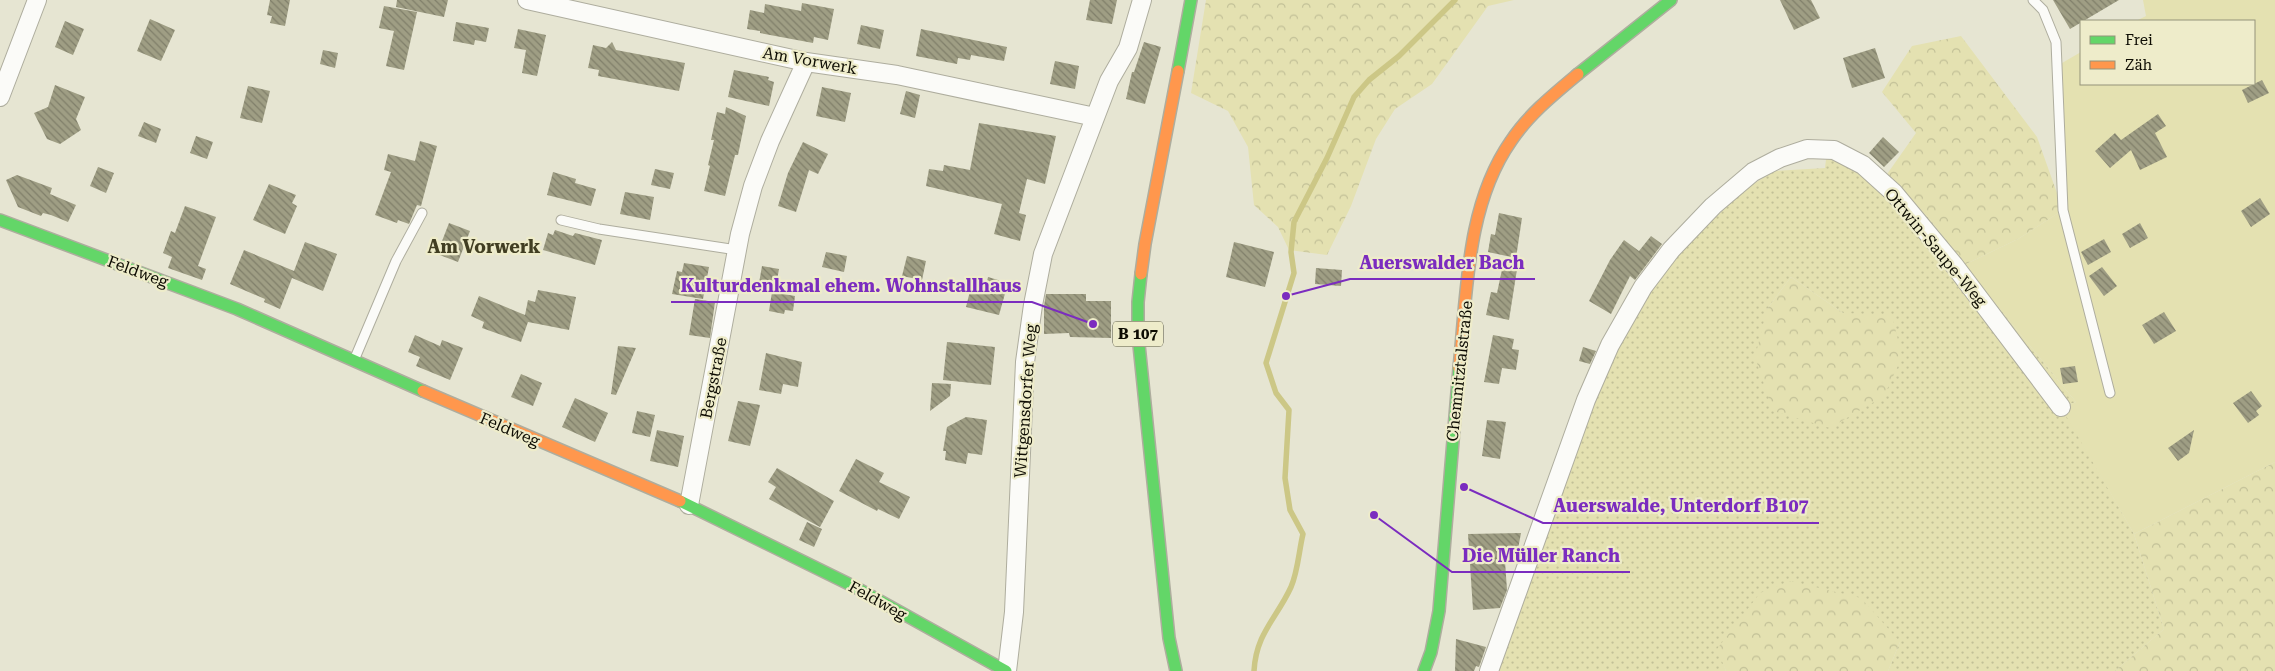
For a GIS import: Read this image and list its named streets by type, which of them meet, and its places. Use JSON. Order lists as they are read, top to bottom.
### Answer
{
  "streets": {
    "main road": ["Feldweg", "B 107", "Chemnitztalstraße"],
    "street": [
      "Am Vorwerk",
      "Ottwin-Saupe-Weg",
      "Bergstraße",
      "Wittgensdorfer Weg"
    ]
  },
  "crossings": [
    ["Am Vorwerk", "Bergstraße"],
    ["Am Vorwerk", "Wittgensdorfer Weg"],
    ["Feldweg", "Bergstraße"],
    ["Feldweg", "Wittgensdorfer Weg"]
  ],
  "districts": ["Am Vorwerk"],
  "places": [
    "Auerswalder Bach",
    "Kulturdenkmal ehem. Wohnstallhaus",
    "Auerswalde, Unterdorf B107",
    "Die Müller Ranch"
  ],
  "legend": ["Frei", "Zäh"]
}
